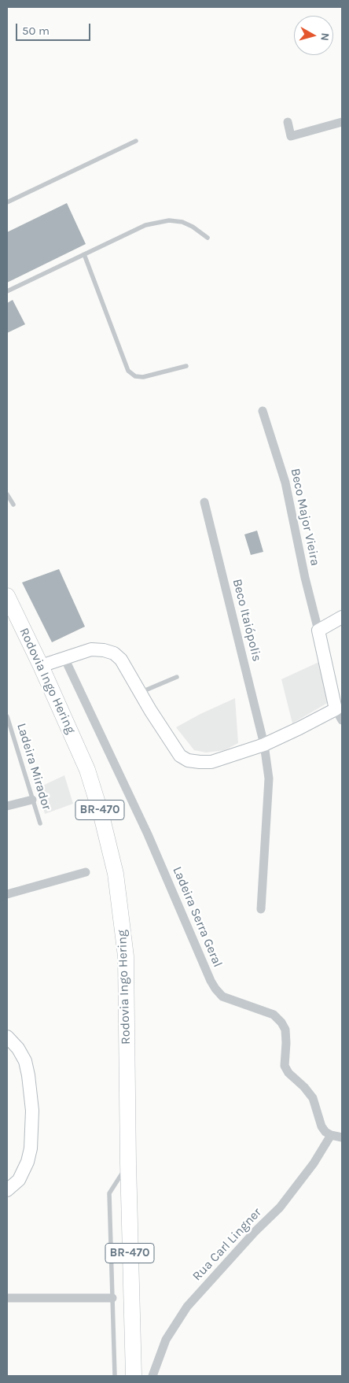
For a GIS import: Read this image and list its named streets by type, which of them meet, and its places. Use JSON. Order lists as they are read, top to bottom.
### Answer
{
  "streets": {
    "highway": ["Rodovia Ingo Hering", "BR-470"],
    "street": [
      "Beco Major Vieira",
      "Beco Itaiópolis",
      "Ladeira Serra Geral",
      "Rua Carl Lingner"
    ],
    "lane": ["Ladeira Mirador"]
  },
  "crossings": [
    ["Ladeira Serra Geral", "Rua Carl Lingner"]
  ],
  "scale_bar": "50 m",
  "north": "right"
}
